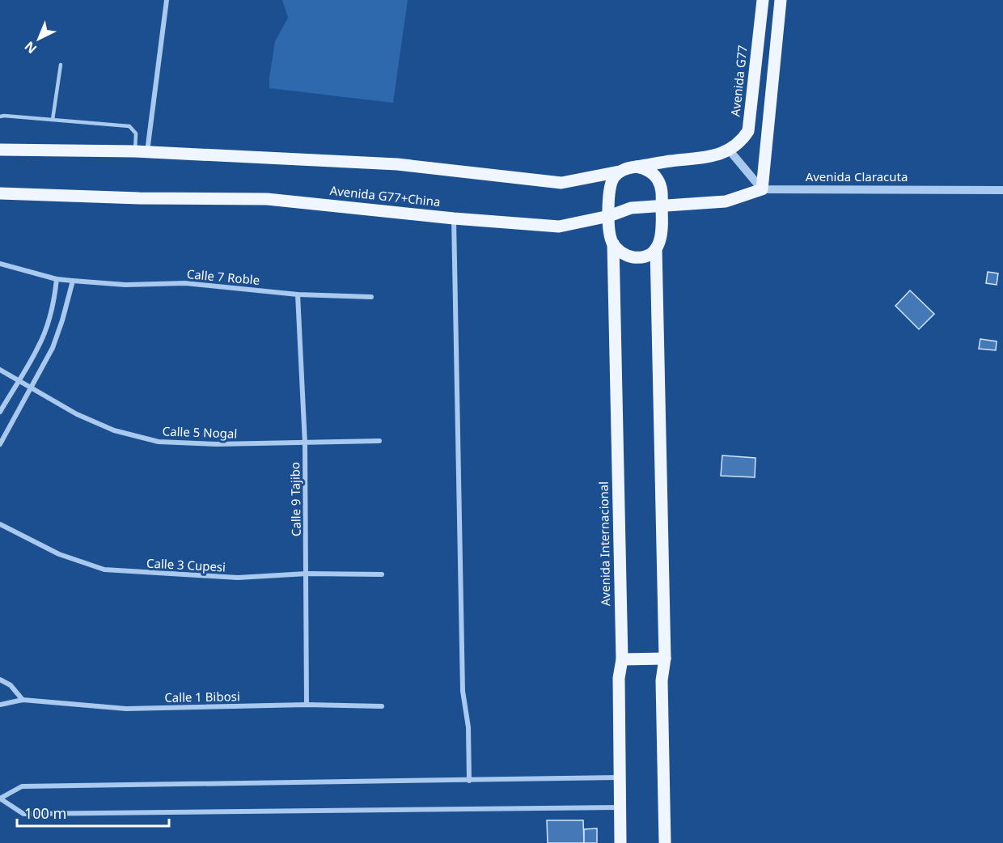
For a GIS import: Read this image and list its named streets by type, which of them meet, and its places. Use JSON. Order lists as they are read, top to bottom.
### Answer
{
  "streets": {
    "main road": ["Avenida G77", "Avenida G77+China", "Avenida Internacional"],
    "street": [
      "Avenida Claracuta",
      "Calle 7 Roble",
      "Calle 5 Nogal",
      "Calle 9 Tajibo",
      "Calle 3 Cupesi",
      "Calle 1 Bibosi"
    ]
  },
  "crossings": [
    ["Avenida Claracuta", "Avenida G77+China"],
    ["Avenida G77+China", "Avenida Internacional"],
    ["Calle 7 Roble", "Calle 9 Tajibo"],
    ["Calle 5 Nogal", "Calle 9 Tajibo"],
    ["Calle 9 Tajibo", "Calle 3 Cupesi"],
    ["Calle 9 Tajibo", "Calle 1 Bibosi"]
  ],
  "scale_bar": "100 m",
  "north": "bottom left"
}
